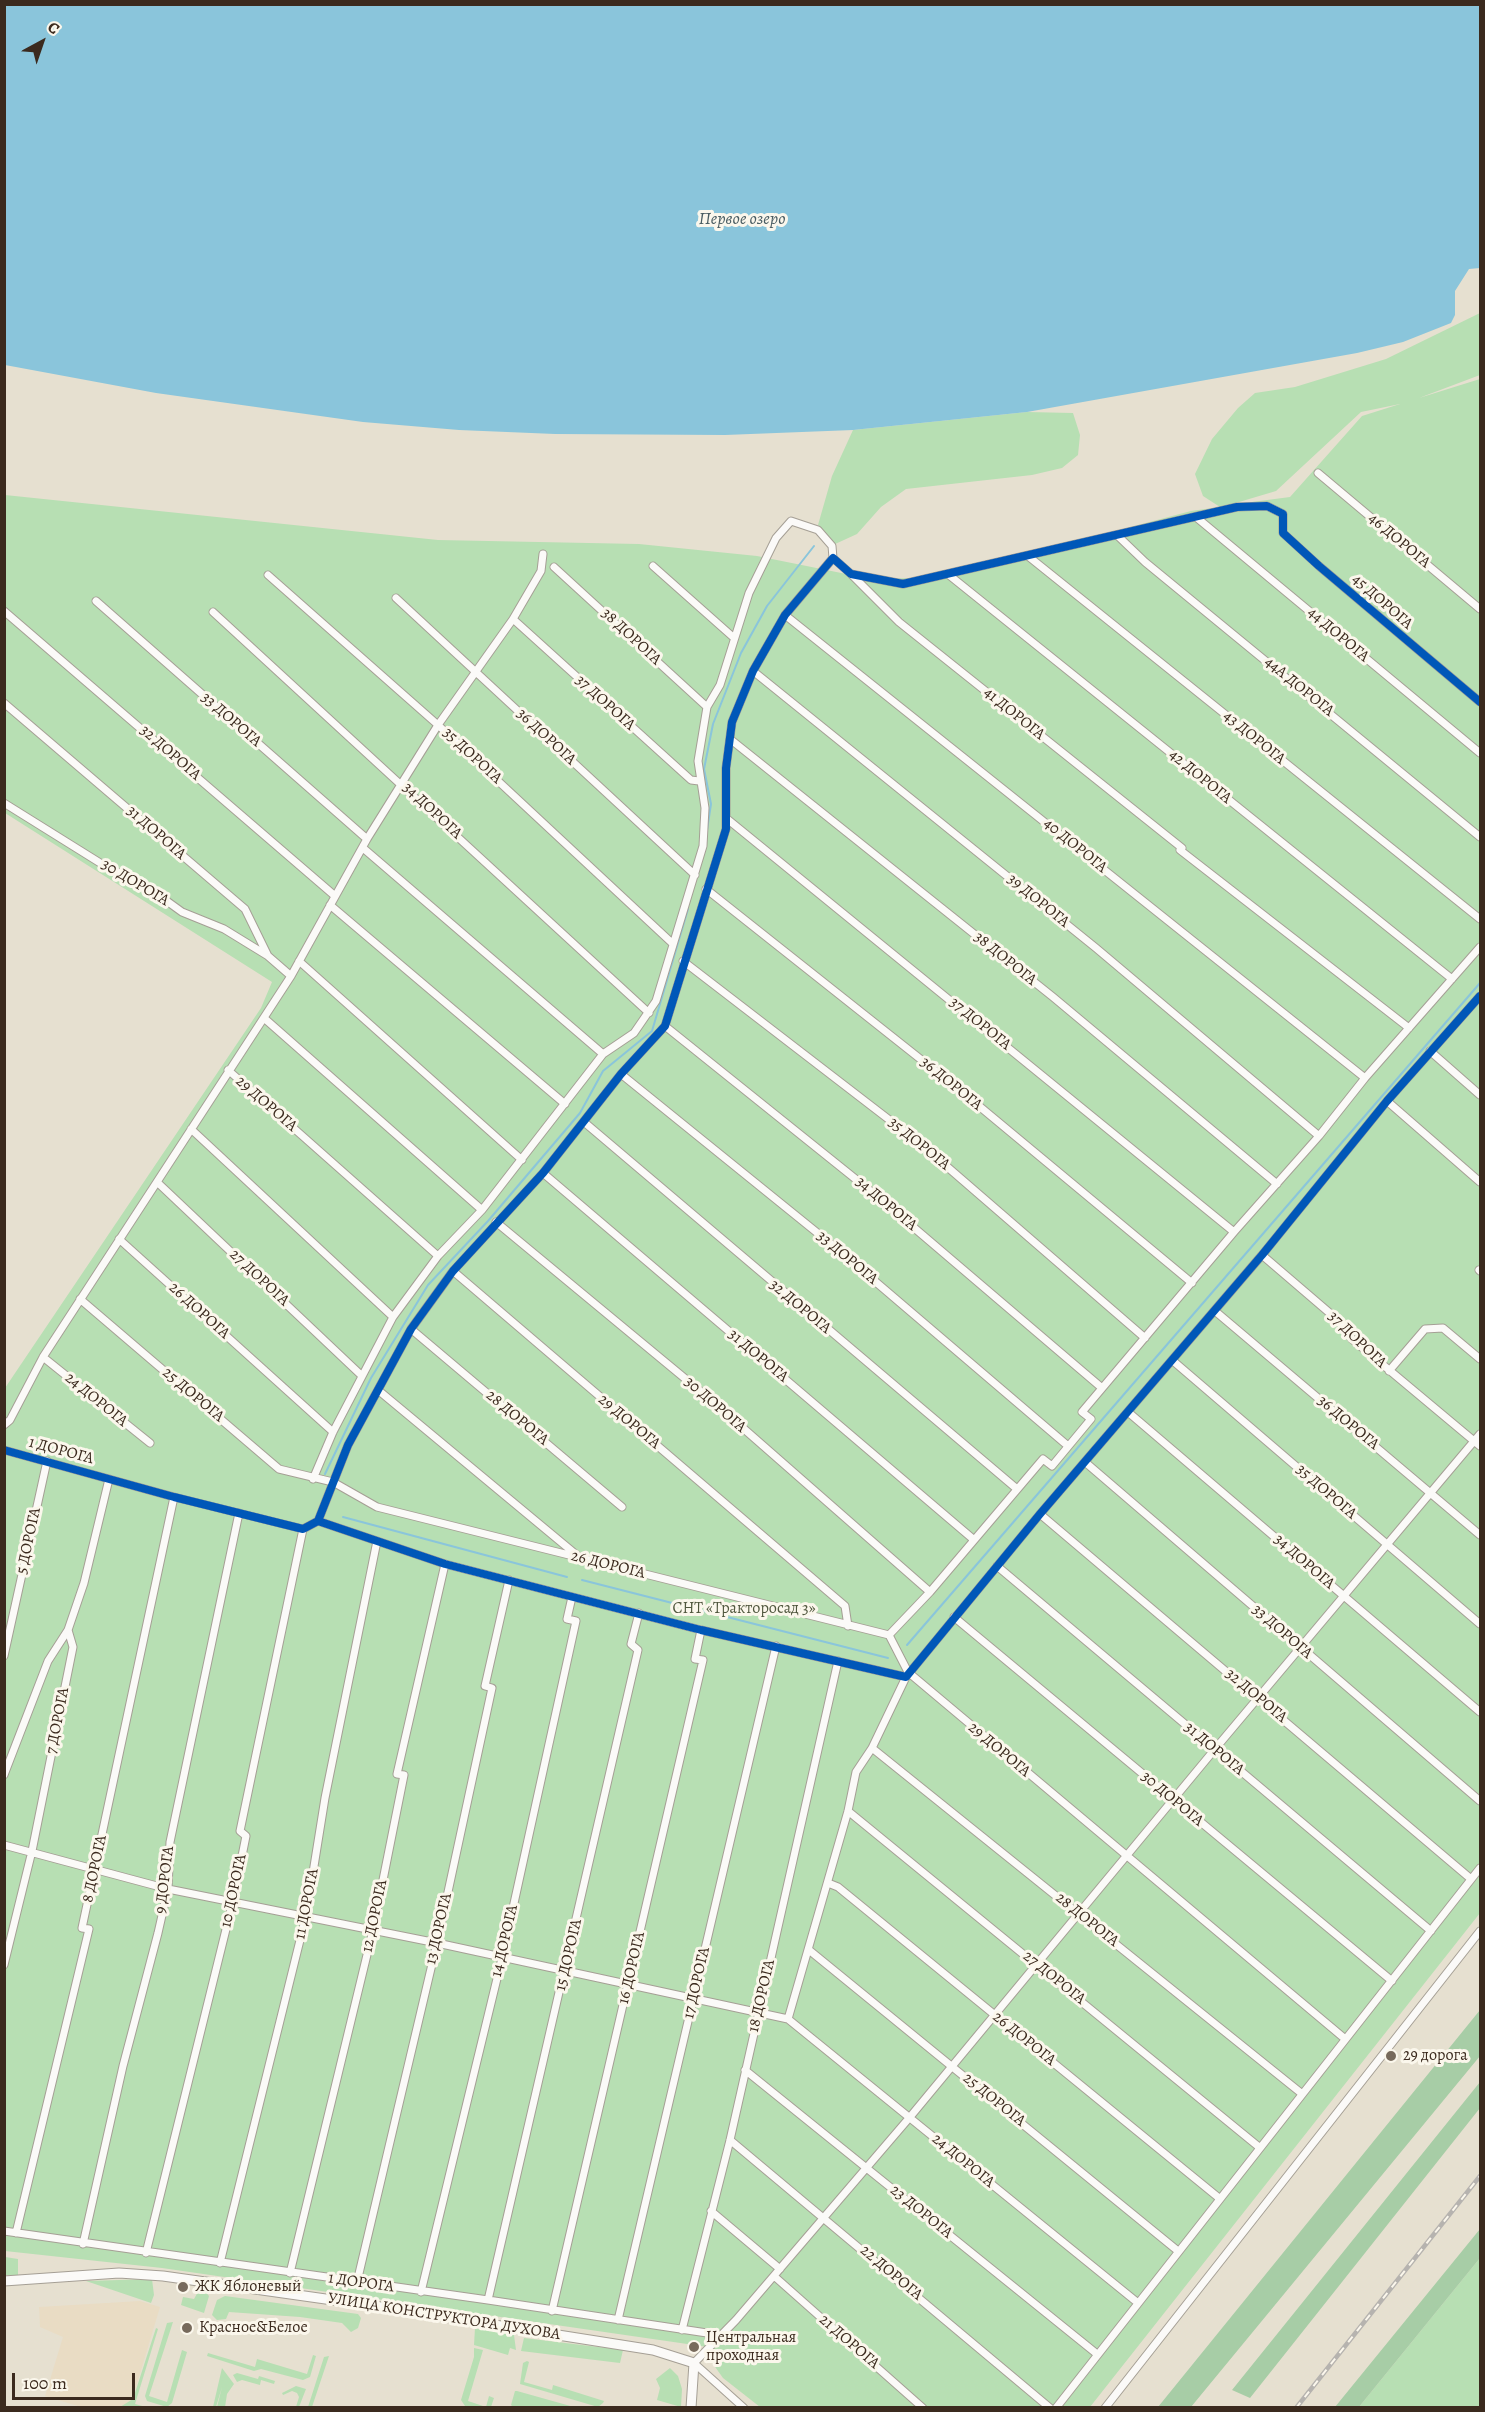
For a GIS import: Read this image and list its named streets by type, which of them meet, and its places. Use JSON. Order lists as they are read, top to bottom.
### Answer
{
  "streets": {
    "street": [
      "46 ДОРОГА",
      "45 ДОРОГА",
      "44 ДОРОГА",
      "38 ДОРОГА",
      "44А ДОРОГА",
      "37 ДОРОГА",
      "41 ДОРОГА",
      "33 ДОРОГА",
      "36 ДОРОГА",
      "43 ДОРОГА",
      "32 ДОРОГА",
      "35 ДОРОГА",
      "42 ДОРОГА",
      "34 ДОРОГА",
      "31 ДОРОГА",
      "40 ДОРОГА",
      "30 ДОРОГА",
      "39 ДОРОГА",
      "29 ДОРОГА",
      "27 ДОРОГА",
      "26 ДОРОГА",
      "25 ДОРОГА",
      "24 ДОРОГА",
      "28 ДОРОГА",
      "1 ДОРОГА",
      "5 ДОРОГА",
      "7 ДОРОГА",
      "8 ДОРОГА",
      "9 ДОРОГА",
      "10 ДОРОГА",
      "11 ДОРОГА",
      "12 ДОРОГА",
      "13 ДОРОГА",
      "14 ДОРОГА",
      "15 ДОРОГА",
      "16 ДОРОГА",
      "17 ДОРОГА",
      "18 ДОРОГА",
      "23 ДОРОГА",
      "22 ДОРОГА",
      "УЛИЦА КОНСТРУКТОРА ДУХОВА",
      "21 ДОРОГА"
    ]
  },
  "crossings": [
    ["45 ДОРОГА", "44 ДОРОГА"],
    ["31 ДОРОГА", "30 ДОРОГА"],
    ["29 ДОРОГА", "26 ДОРОГА"],
    ["26 ДОРОГА", "25 ДОРОГА"],
    ["1 ДОРОГА", "5 ДОРОГА"],
    ["1 ДОРОГА", "7 ДОРОГА"],
    ["1 ДОРОГА", "8 ДОРОГА"],
    ["1 ДОРОГА", "9 ДОРОГА"],
    ["1 ДОРОГА", "10 ДОРОГА"],
    ["1 ДОРОГА", "11 ДОРОГА"],
    ["1 ДОРОГА", "12 ДОРОГА"],
    ["1 ДОРОГА", "13 ДОРОГА"],
    ["1 ДОРОГА", "14 ДОРОГА"],
    ["1 ДОРОГА", "15 ДОРОГА"],
    ["1 ДОРОГА", "16 ДОРОГА"],
    ["1 ДОРОГА", "17 ДОРОГА"],
    ["1 ДОРОГА", "18 ДОРОГА"],
    ["18 ДОРОГА", "23 ДОРОГА"],
    ["18 ДОРОГА", "22 ДОРОГА"]
  ],
  "water": ["Первое озеро"],
  "parks": ["СНТ «Тракторосад 3»"],
  "places": [
    "29 дорога",
    "ЖК Яблоневый",
    "Красное&Белое",
    "Центральная проходная"
  ],
  "scale_bar": "100 m",
  "north": "top right"
}
